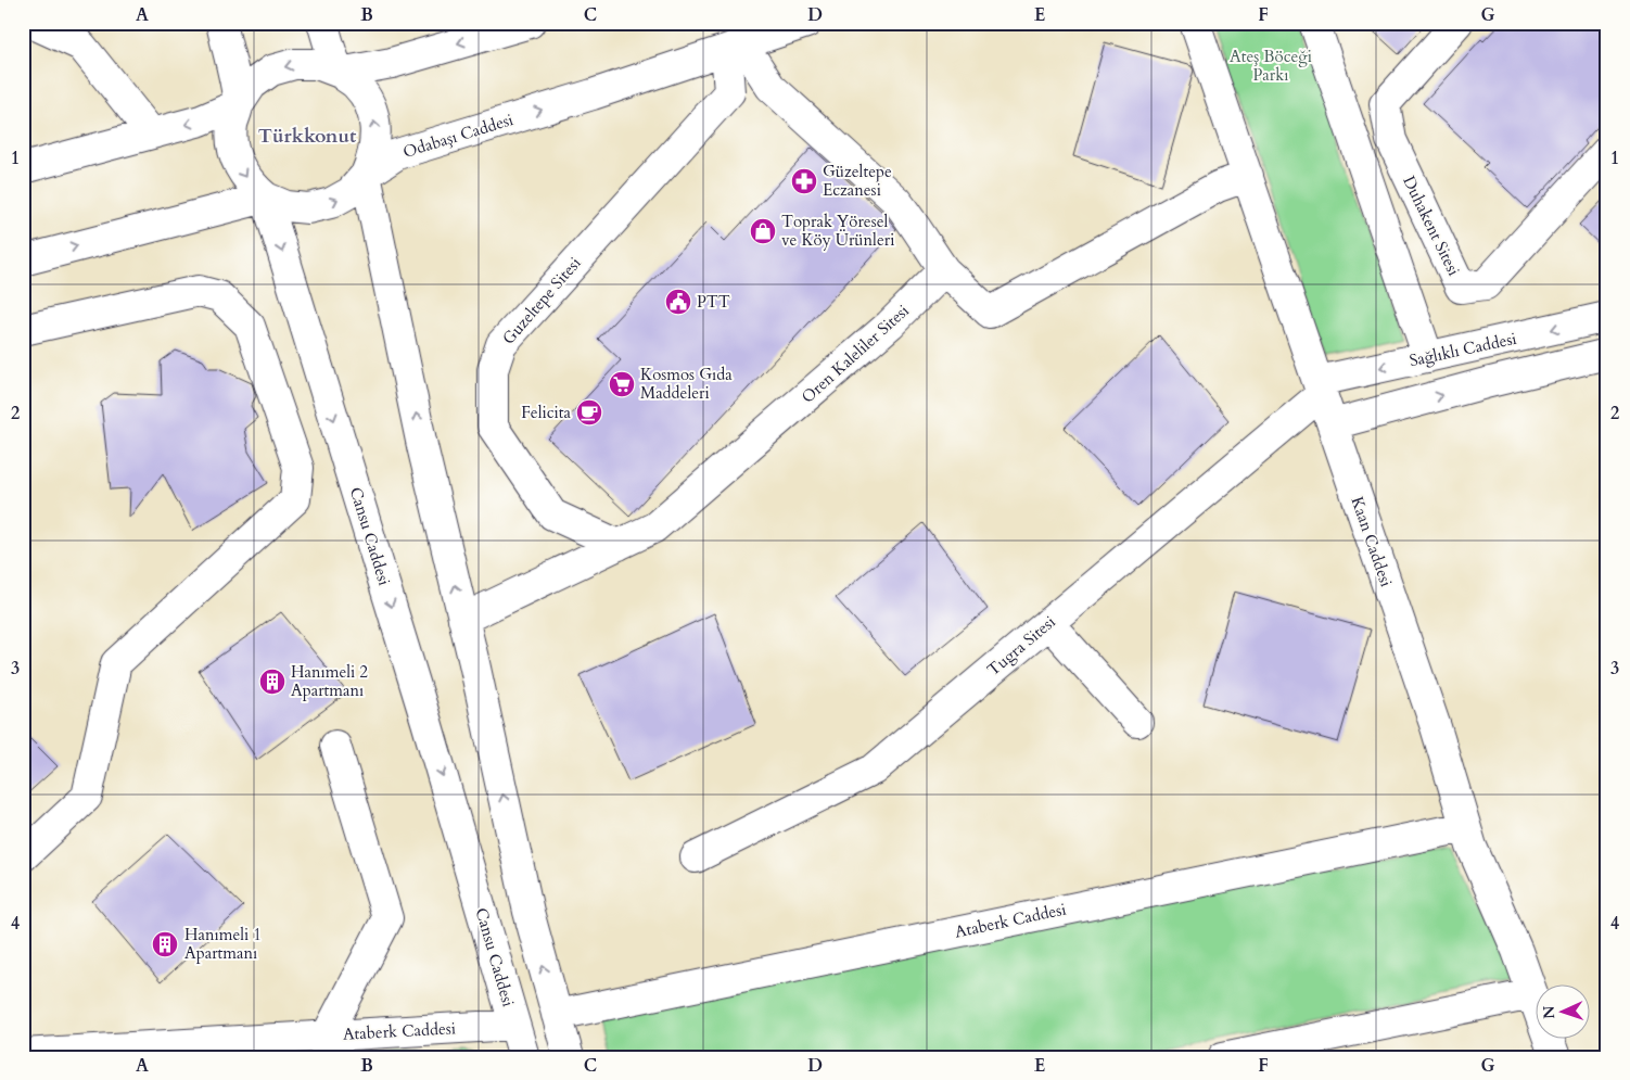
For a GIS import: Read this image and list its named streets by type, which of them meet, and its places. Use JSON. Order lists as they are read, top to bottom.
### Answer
{
  "streets": {
    "street": [
      "Odabaşı Caddesi",
      "Duhakent Sitesi",
      "Guzeltepe Sitesi",
      "Sağlıklı Caddesi",
      "Oren Kaleliler Sitesi",
      "Cansu Caddesi",
      "Kaan Caddesi",
      "Tugra Sitesi",
      "Ataberk Caddesi"
    ]
  },
  "crossings": [
    ["Odabaşı Caddesi", "Guzeltepe Sitesi"],
    ["Odabaşı Caddesi", "Cansu Caddesi"],
    ["Guzeltepe Sitesi", "Oren Kaleliler Sitesi"],
    ["Sağlıklı Caddesi", "Kaan Caddesi"],
    ["Sağlıklı Caddesi", "Tugra Sitesi"],
    ["Cansu Caddesi", "Ataberk Caddesi"],
    ["Kaan Caddesi", "Tugra Sitesi"],
    ["Kaan Caddesi", "Ataberk Caddesi"]
  ],
  "districts": ["Türkkonut"],
  "parks": ["Ateş Böceği Parkı"],
  "places": {
    "pharmacy": ["Güzeltepe Eczanesi"],
    "shop": ["Toprak Yöresel ve Köy Ürünleri"],
    "public building": ["PTT"],
    "supermarket": ["Kosmos Gıda Maddeleri"],
    "cafe": ["Felicita"],
    "building": ["Hanımeli 2 Apartmanı", "Hanımeli 1 Apartmanı"]
  },
  "north": "left",
  "grid": {
    "columns": [
      "A",
      "B",
      "C",
      "D",
      "E",
      "F",
      "G"
    ],
    "rows": [
      "1",
      "2",
      "3",
      "4"
    ]
  }
}
